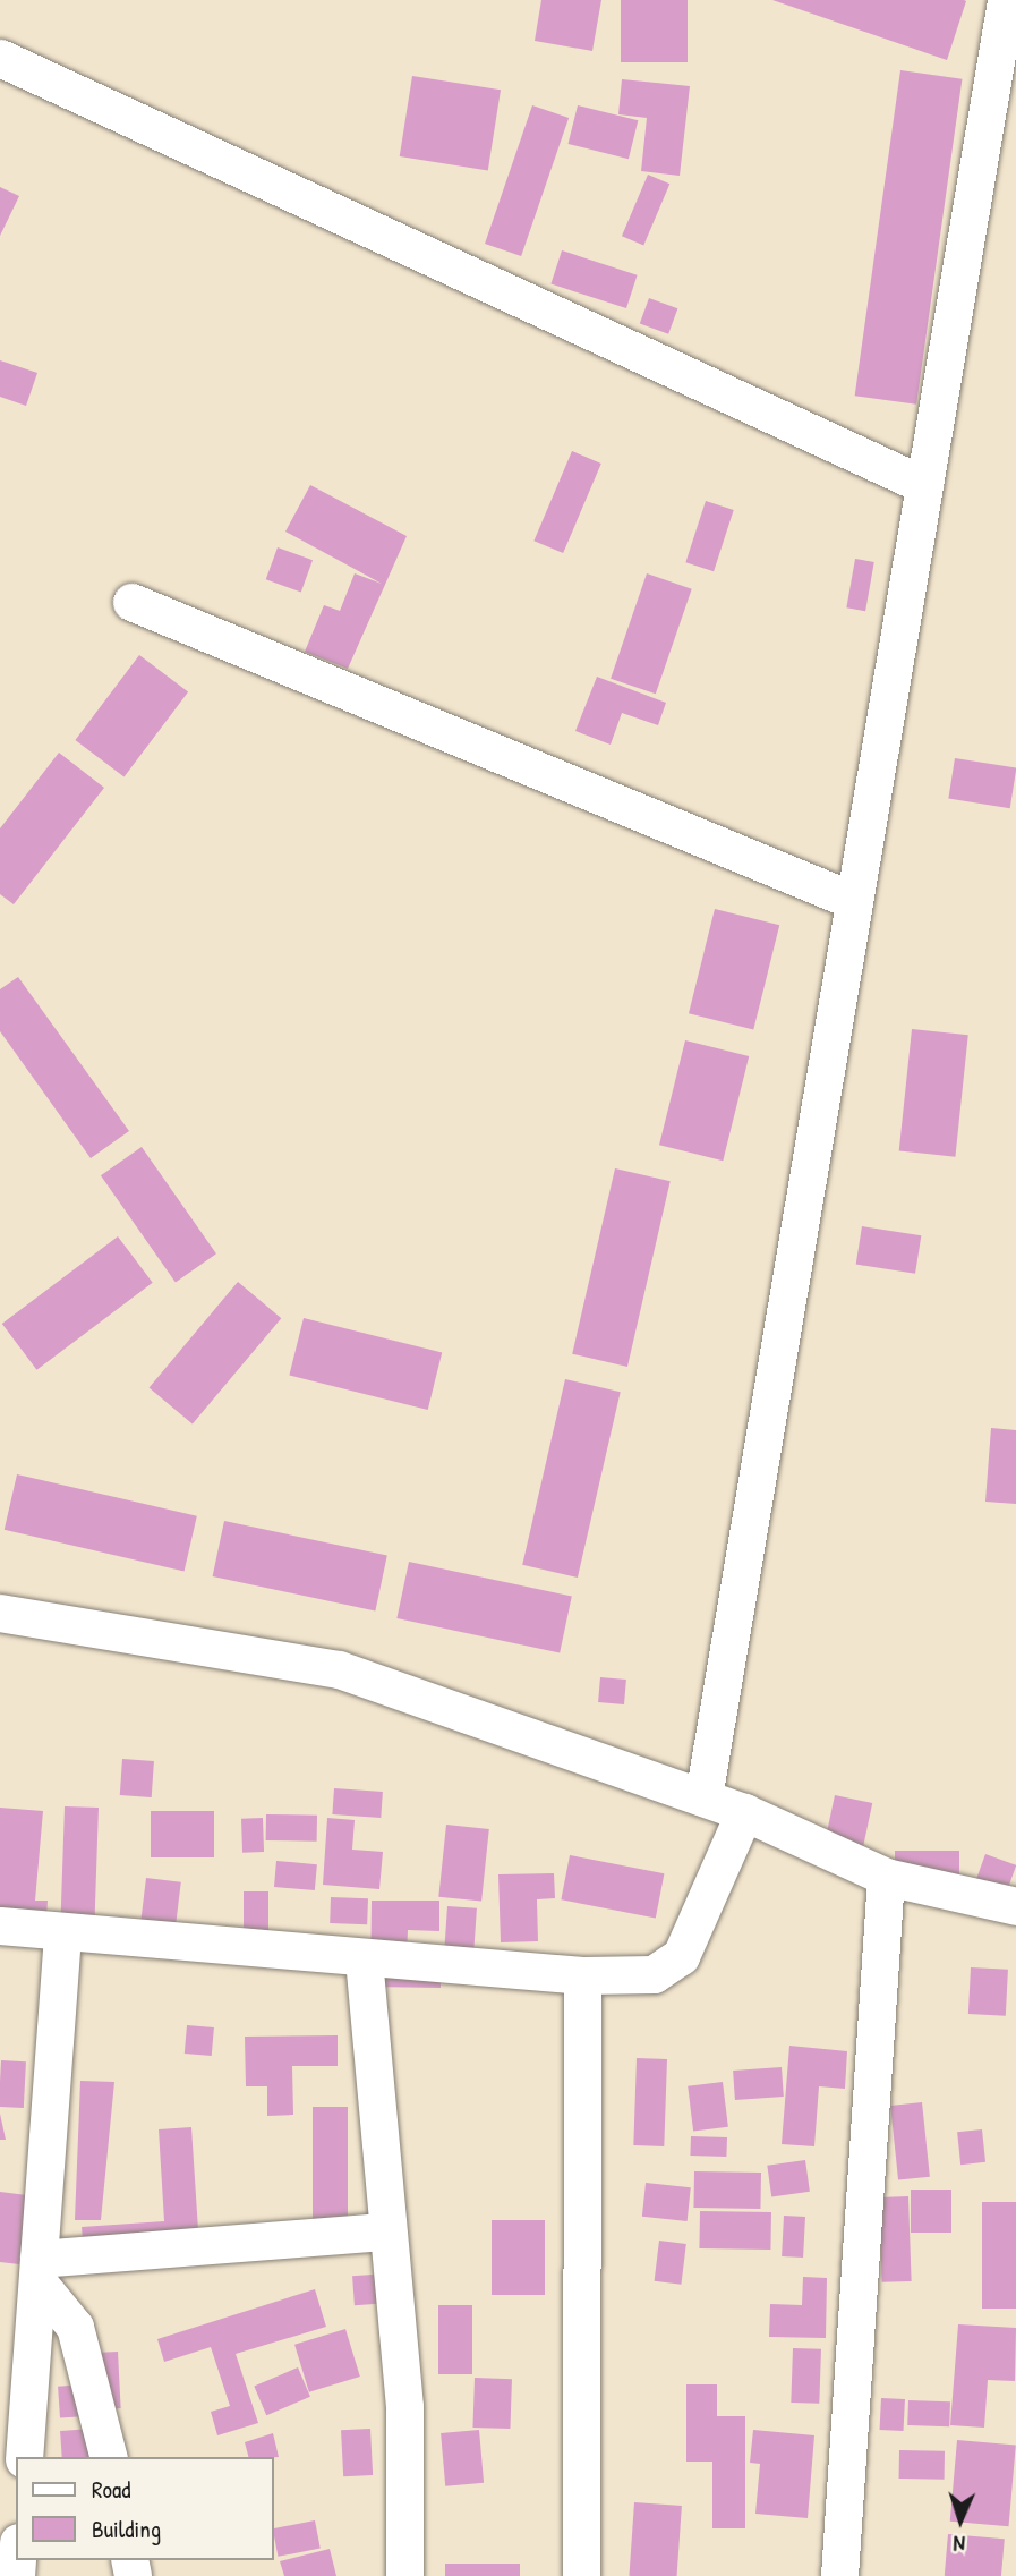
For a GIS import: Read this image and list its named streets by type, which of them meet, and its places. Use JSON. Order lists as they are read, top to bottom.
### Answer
{
  "legend": ["Road", "Building"],
  "north": "bottom"
}
